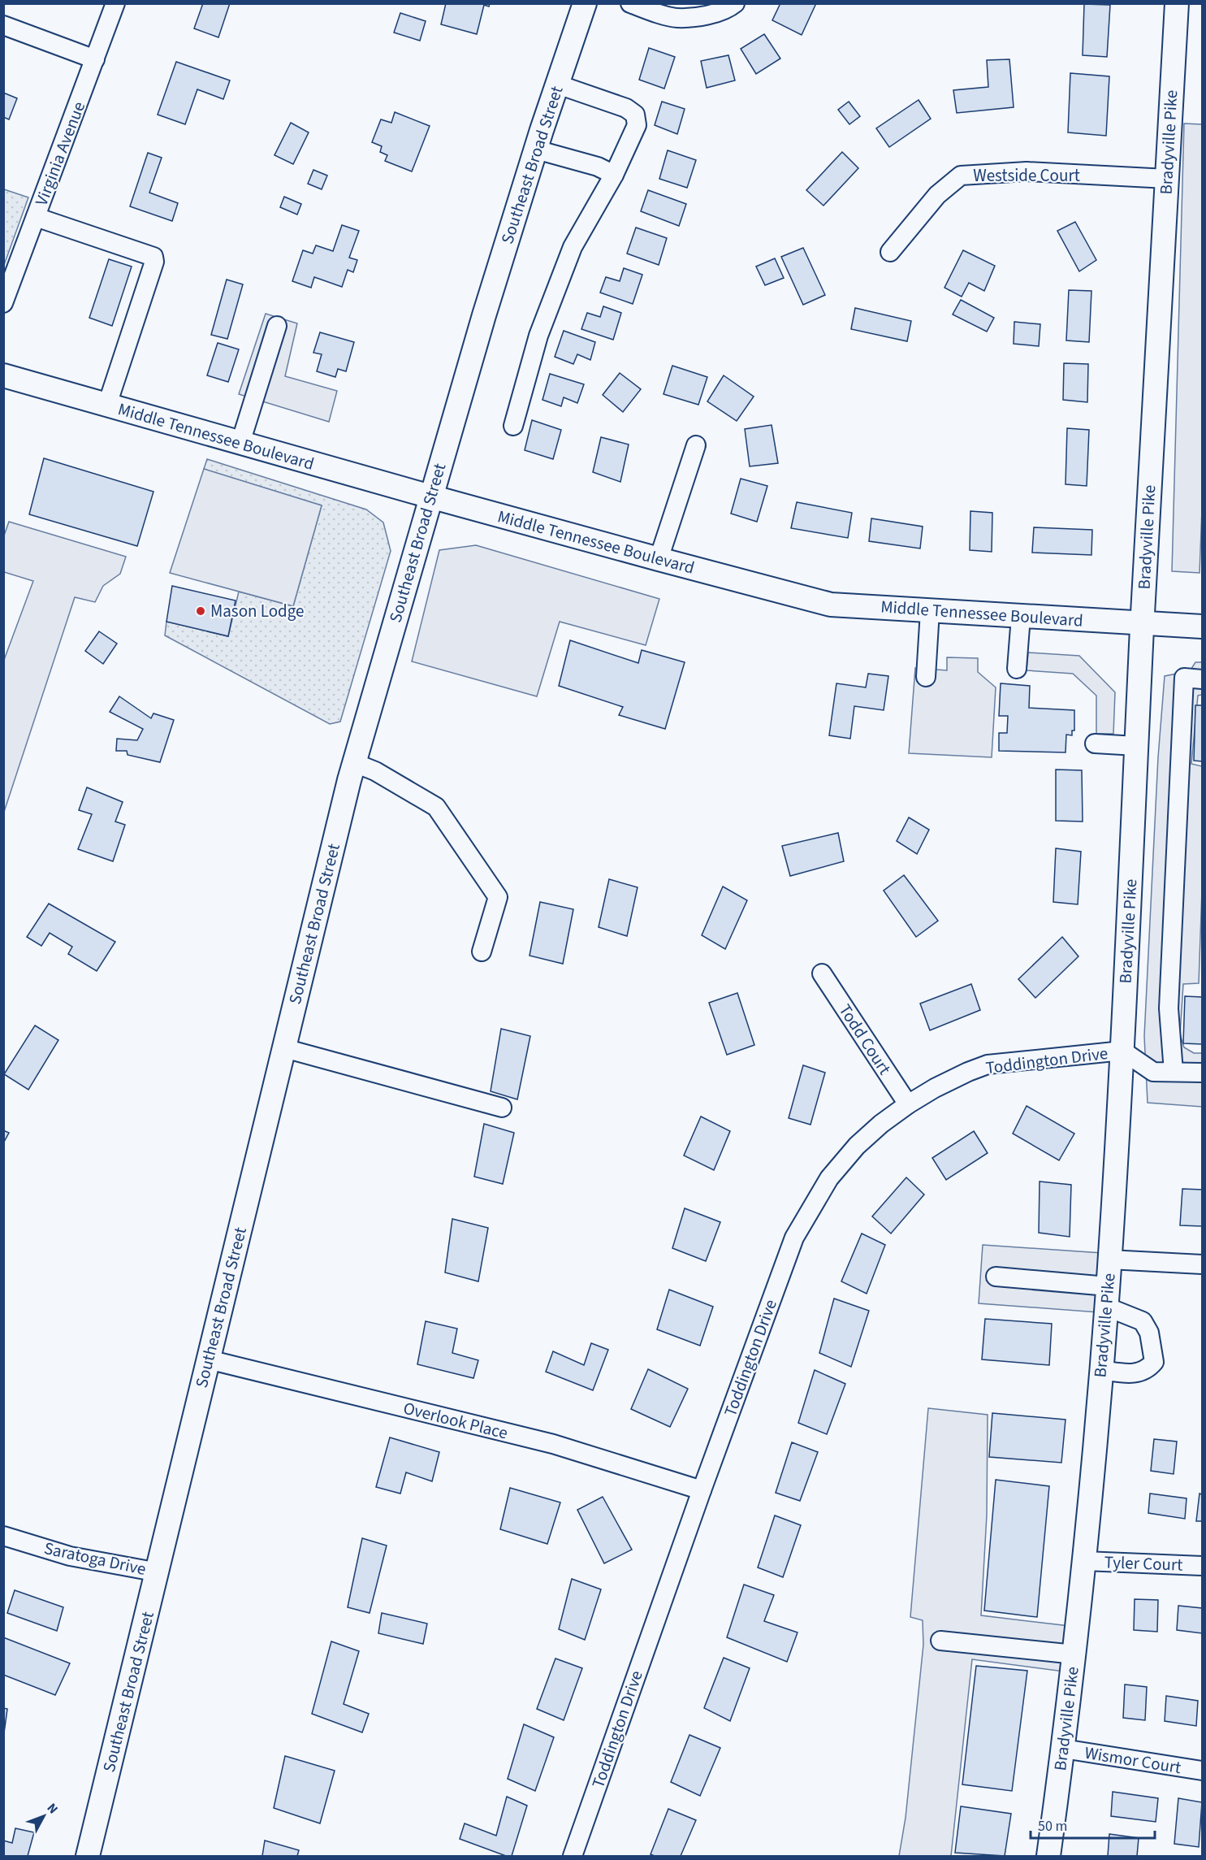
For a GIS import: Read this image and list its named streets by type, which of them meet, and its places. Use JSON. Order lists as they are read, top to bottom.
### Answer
{
  "streets": {
    "main road": ["Bradyville Pike", "Southeast Broad Street", "Middle Tennessee Boulevard"],
    "street": [
      "Virginia Avenue",
      "Westside Court",
      "Todd Court",
      "Toddington Drive",
      "Overlook Place",
      "Saratoga Drive",
      "Tyler Court",
      "Wismor Court"
    ]
  },
  "crossings": [
    ["Bradyville Pike", "Westside Court"],
    ["Bradyville Pike", "Middle Tennessee Boulevard"],
    ["Bradyville Pike", "Toddington Drive"],
    ["Bradyville Pike", "Tyler Court"],
    ["Bradyville Pike", "Wismor Court"],
    ["Southeast Broad Street", "Middle Tennessee Boulevard"],
    ["Southeast Broad Street", "Overlook Place"],
    ["Southeast Broad Street", "Saratoga Drive"],
    ["Todd Court", "Toddington Drive"],
    ["Toddington Drive", "Overlook Place"]
  ],
  "places": ["Mason Lodge"],
  "scale_bar": "50 m",
  "north": "top right"
}
